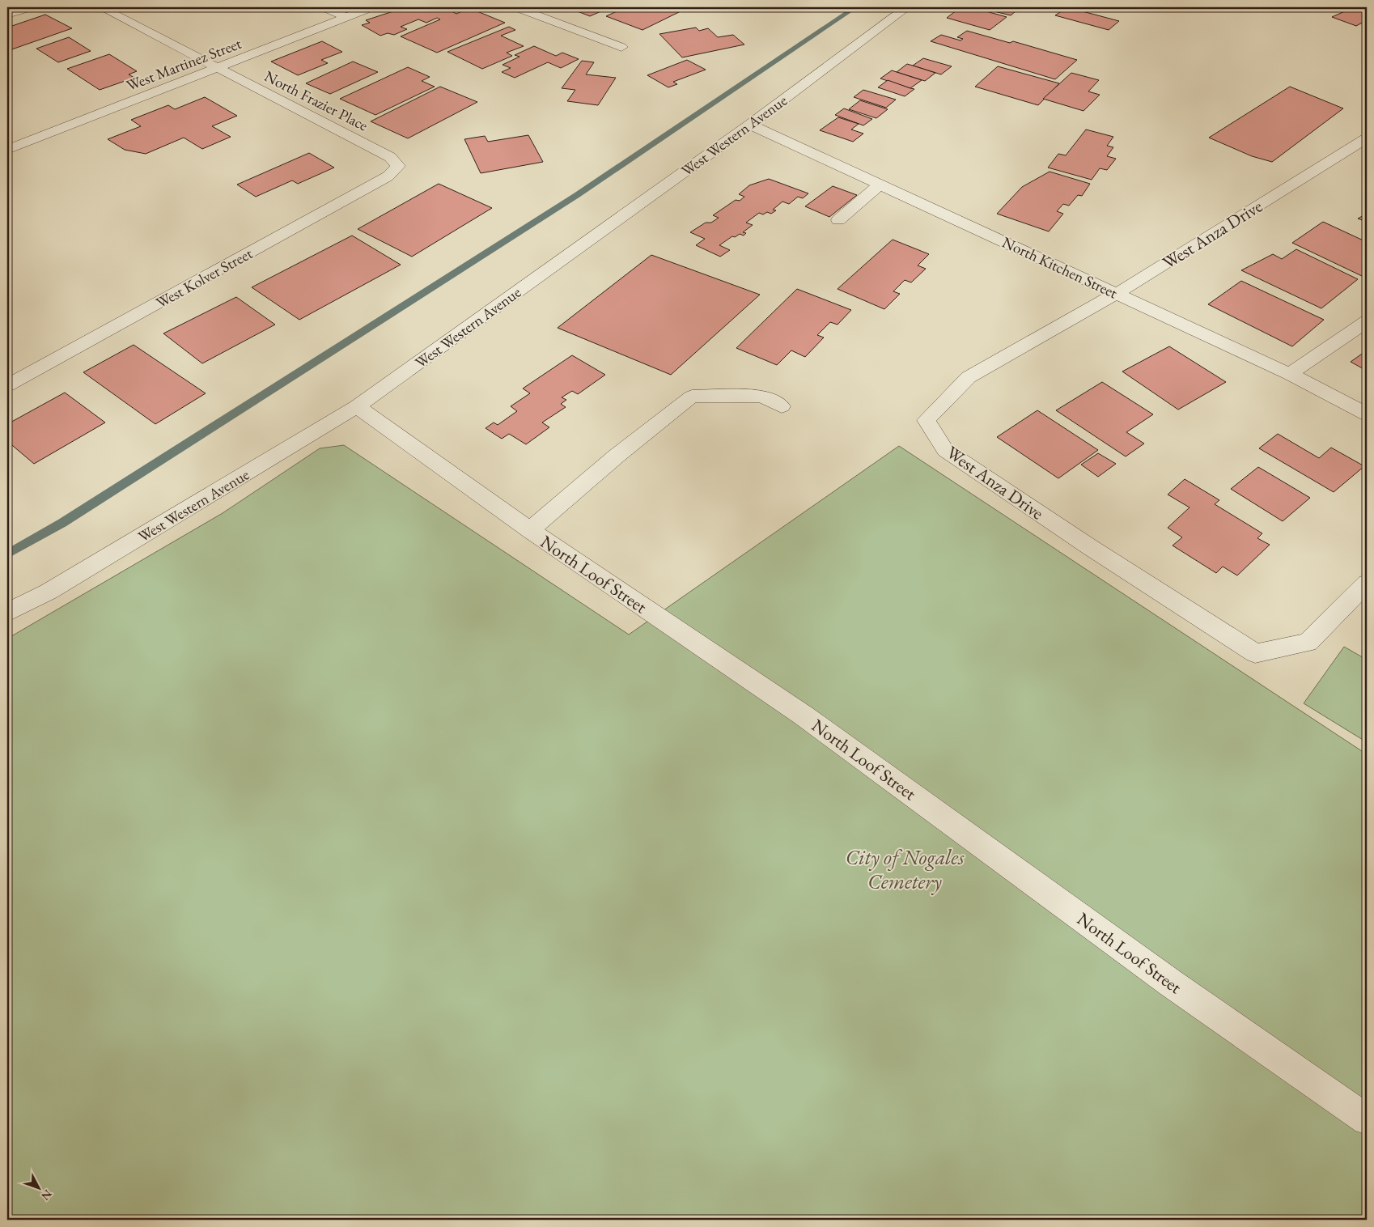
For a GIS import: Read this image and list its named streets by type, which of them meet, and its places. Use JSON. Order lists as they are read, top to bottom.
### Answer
{
  "streets": {
    "street": [
      "West Martinez Street",
      "North Frazier Place",
      "West Western Avenue",
      "West Anza Drive",
      "North Kitchen Street",
      "West Kolver Street",
      "North Loof Street"
    ]
  },
  "crossings": [
    ["West Martinez Street", "North Frazier Place"],
    ["North Frazier Place", "West Kolver Street"],
    ["West Western Avenue", "North Kitchen Street"],
    ["West Western Avenue", "North Loof Street"],
    ["West Anza Drive", "North Kitchen Street"]
  ],
  "parks": ["City of Nogales Cemetery"],
  "north": "bottom right"
}
